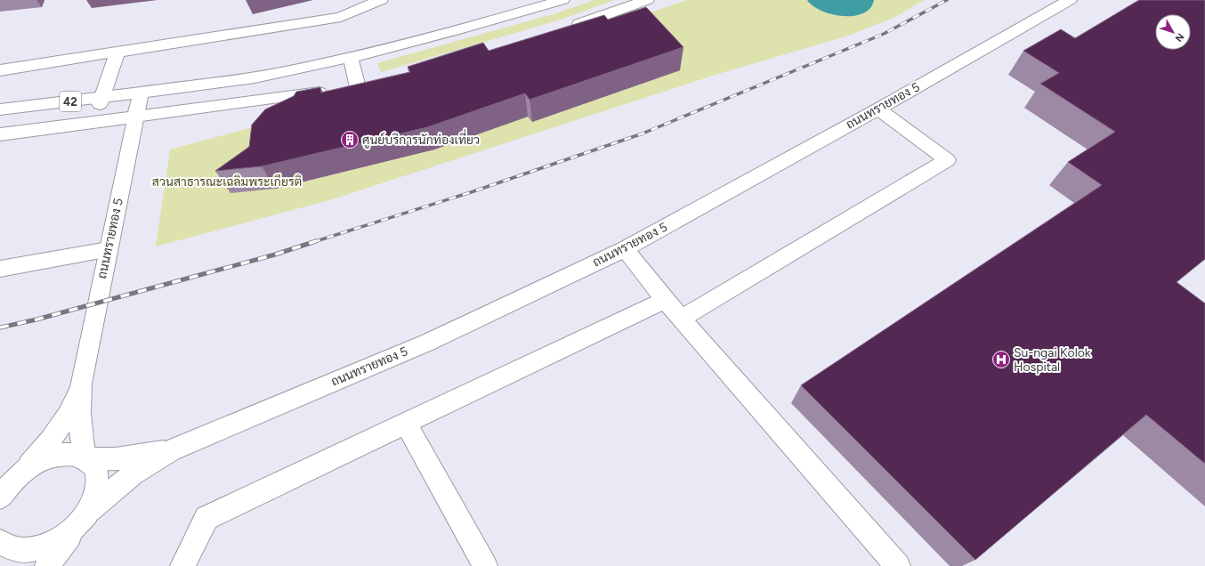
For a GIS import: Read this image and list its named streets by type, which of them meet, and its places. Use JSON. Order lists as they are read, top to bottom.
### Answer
{
  "streets": {
    "main road": ["42", "ถนนทรายทอง 5"]
  },
  "crossings": [
    ["42", "ถนนทรายทอง 5"]
  ],
  "parks": ["สวนสาธารณะเฉลิมพระเกียรติ"],
  "places": {
    "building": ["ศูนย์บริการนักท่องเที่ยว"],
    "hospital": ["Su-ngai Kolok Hospital"]
  },
  "north": "bottom right"
}
